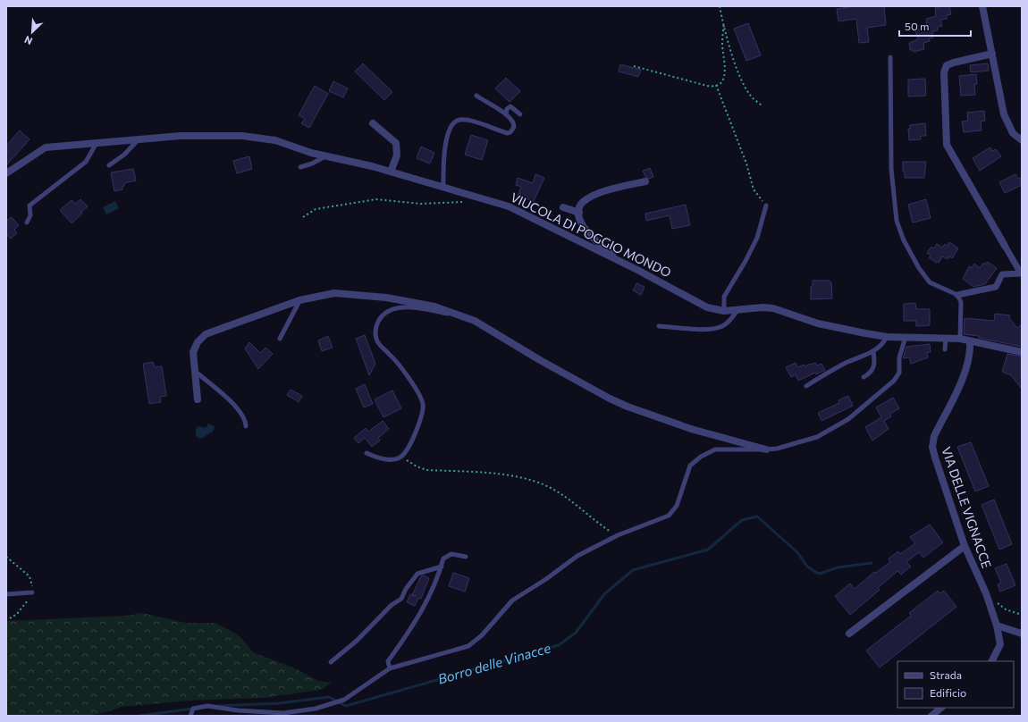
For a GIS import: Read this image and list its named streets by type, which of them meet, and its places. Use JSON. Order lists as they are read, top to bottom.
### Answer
{
  "streets": {
    "street": ["VIUCOLA DI POGGIO MONDO", "VIA DELLE VIGNACCE"]
  },
  "crossings": [
    ["VIUCOLA DI POGGIO MONDO", "VIA DELLE VIGNACCE"]
  ],
  "water": ["Borro delle Vinacce"],
  "legend": ["Strada", "Edificio"],
  "scale_bar": "50 m",
  "north": "bottom left"
}
